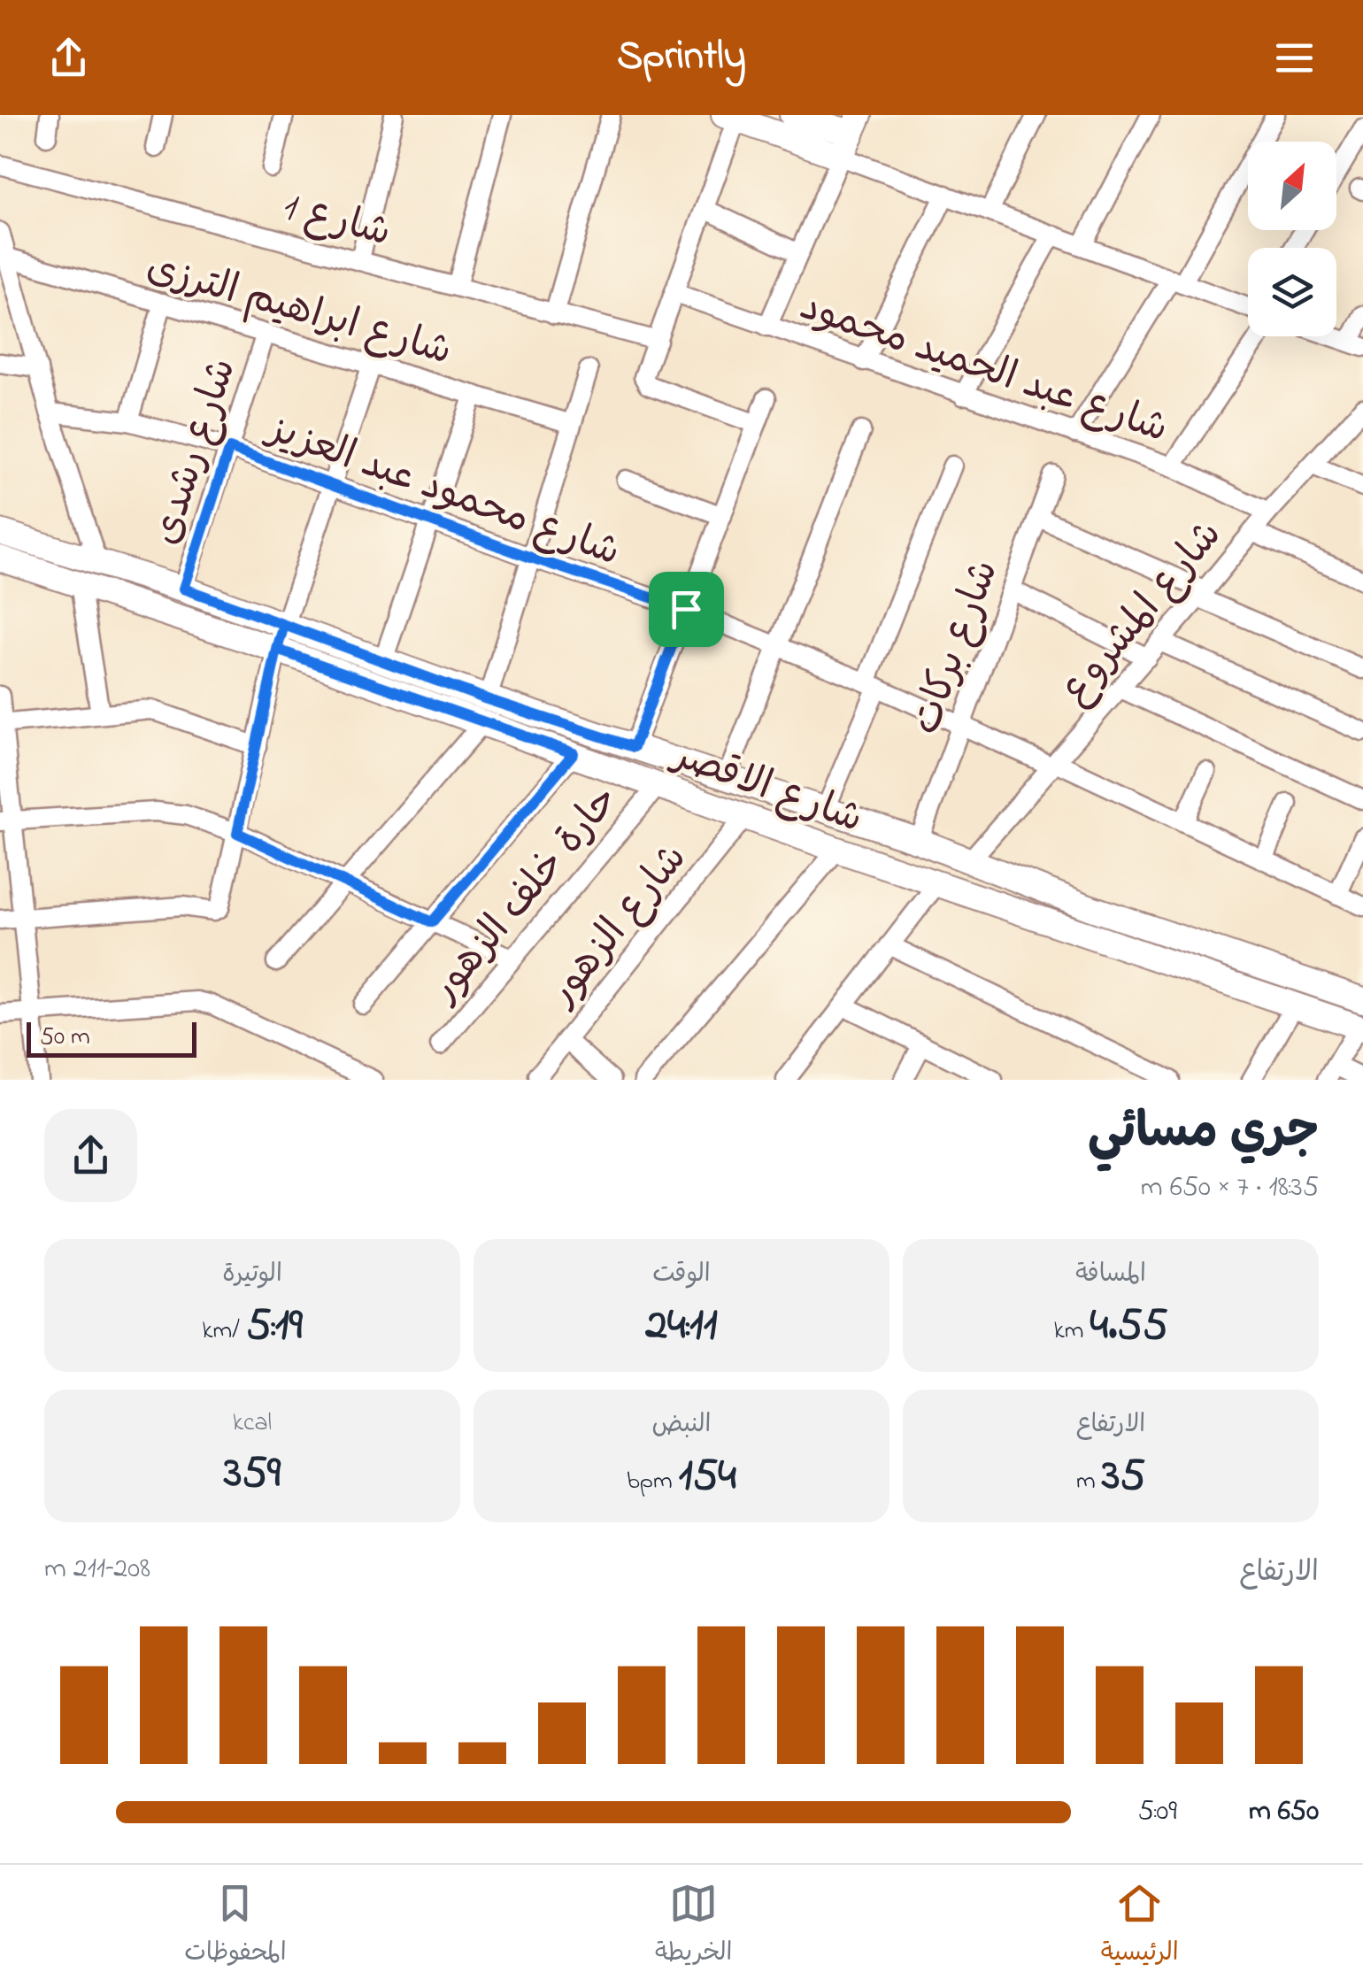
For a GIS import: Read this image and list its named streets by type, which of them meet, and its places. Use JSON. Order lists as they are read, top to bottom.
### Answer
{
  "streets": {
    "street": [
      "شارع 1",
      "شارع ابراهيم الترزى",
      "شارع عبد الحميد محمود",
      "شارع رشدى",
      "شارع محمود عبد العزيز",
      "شارع المشروع",
      "شارع بركات",
      "شارع الاقصر",
      "حارة خلف الزهور",
      "شارع الزهور"
    ]
  },
  "crossings": [
    ["شارع ابراهيم الترزى", "شارع رشدى"],
    ["شارع عبد الحميد محمود", "شارع المشروع"],
    ["شارع رشدى", "شارع محمود عبد العزيز"],
    ["شارع رشدى", "شارع الاقصر"],
    ["شارع محمود عبد العزيز", "شارع المشروع"],
    ["شارع محمود عبد العزيز", "شارع بركات"],
    ["شارع المشروع", "شارع الاقصر"],
    ["شارع بركات", "شارع الاقصر"],
    ["شارع الاقصر", "حارة خلف الزهور"],
    ["شارع الاقصر", "شارع الزهور"]
  ],
  "scale_bar": "50 m",
  "north": "top right",
  "page": {
    "header": "Sprintly",
    "scale": "50 m",
    "heading": ["جري مسائي", "18:35 · 7 × 650 m"],
    "stats": [
      ["المسافة", "4.55 km"],
      ["الوقت", "24:11"],
      ["الوتيرة", "5:19 /km"],
      ["الارتفاع", "35 m"],
      ["النبض", "154 bpm"],
      ["kcal", "359"]
    ],
    "chart": ["الارتفاع", "208–211 m"],
    "list": [
      {
        "name": "650 m",
        "note": "5:09"
      }
    ],
    "tabs": ["الرئيسية", "الخريطة", "المحفوظات"]
  }
}
